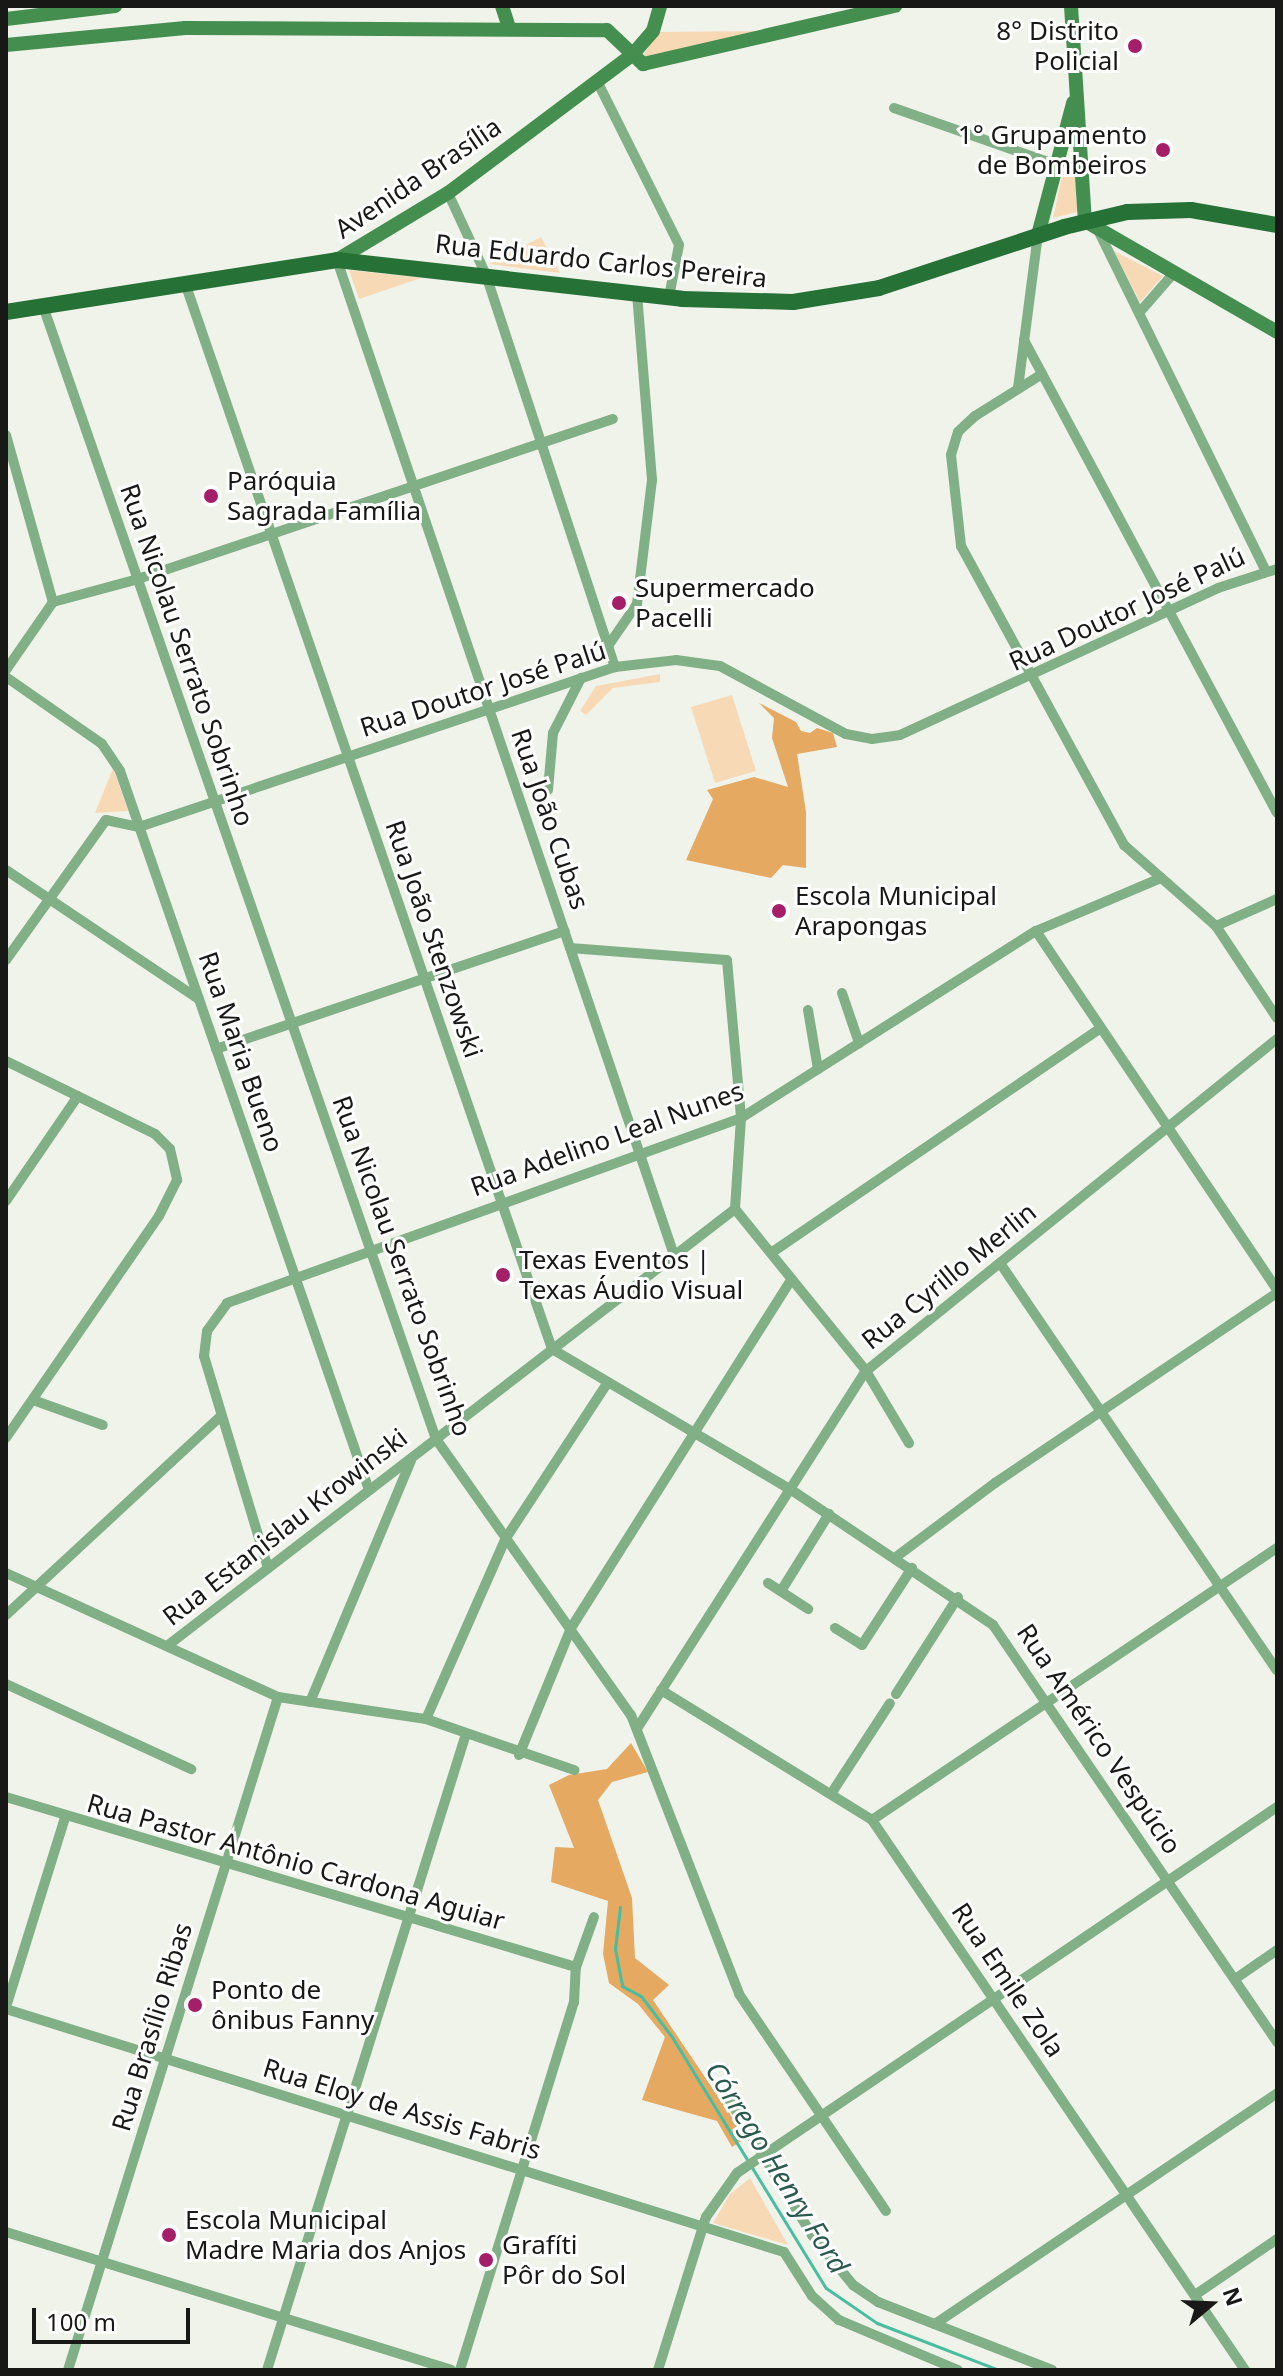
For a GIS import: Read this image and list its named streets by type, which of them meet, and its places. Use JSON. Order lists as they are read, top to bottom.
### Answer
{
  "streets": {
    "main road": ["Avenida Brasília", "Rua Eduardo Carlos Pereira"],
    "street": [
      "Rua Doutor José Palú",
      "Rua Nicolau Serrato Sobrinho",
      "Rua João Cubas",
      "Rua João Stenzowski",
      "Rua Maria Bueno",
      "Rua Adelino Leal Nunes",
      "Rua Cyrillo Merlin",
      "Rua Estanislau Krowinski",
      "Rua Américo Vespúcio",
      "Rua Pastor Antônio Cardona Aguiar",
      "Rua Emile Zola",
      "Rua Brasílio Ribas",
      "Rua Eloy de Assis Fabris"
    ]
  },
  "crossings": [
    ["Avenida Brasília", "Rua Eduardo Carlos Pereira"],
    ["Avenida Brasília", "Rua Nicolau Serrato Sobrinho"],
    ["Avenida Brasília", "Rua João Cubas"],
    ["Avenida Brasília", "Rua João Stenzowski"],
    ["Rua Eduardo Carlos Pereira", "Rua João Cubas"],
    ["Rua Doutor José Palú", "Rua Nicolau Serrato Sobrinho"],
    ["Rua Doutor José Palú", "Rua João Cubas"],
    ["Rua Doutor José Palú", "Rua João Stenzowski"],
    ["Rua Doutor José Palú", "Rua Maria Bueno"],
    ["Rua Nicolau Serrato Sobrinho", "Rua Adelino Leal Nunes"],
    ["Rua Nicolau Serrato Sobrinho", "Rua Cyrillo Merlin"],
    ["Rua Nicolau Serrato Sobrinho", "Rua Estanislau Krowinski"],
    ["Rua João Cubas", "Rua Adelino Leal Nunes"],
    ["Rua João Cubas", "Rua Estanislau Krowinski"],
    ["Rua João Stenzowski", "Rua Adelino Leal Nunes"],
    ["Rua João Stenzowski", "Rua Estanislau Krowinski"],
    ["Rua Maria Bueno", "Rua Adelino Leal Nunes"],
    ["Rua Maria Bueno", "Rua Estanislau Krowinski"],
    ["Rua Cyrillo Merlin", "Rua Américo Vespúcio"],
    ["Rua Cyrillo Merlin", "Rua Emile Zola"],
    ["Rua Pastor Antônio Cardona Aguiar", "Rua Brasílio Ribas"],
    ["Rua Brasílio Ribas", "Rua Eloy de Assis Fabris"]
  ],
  "water": ["Córrego Henry Ford"],
  "places": [
    "8° Distrito Policial",
    "1° Grupamento de Bombeiros",
    "Paróquia Sagrada Família",
    "Supermercado Pacelli",
    "Escola Municipal Arapongas",
    "Texas Eventos | Texas Áudio Visual",
    "Ponto de ônibus Fanny",
    "Escola Municipal Madre Maria dos Anjos",
    "Grafíti Pôr do Sol"
  ],
  "scale_bar": "100 m",
  "north": "right"
}
